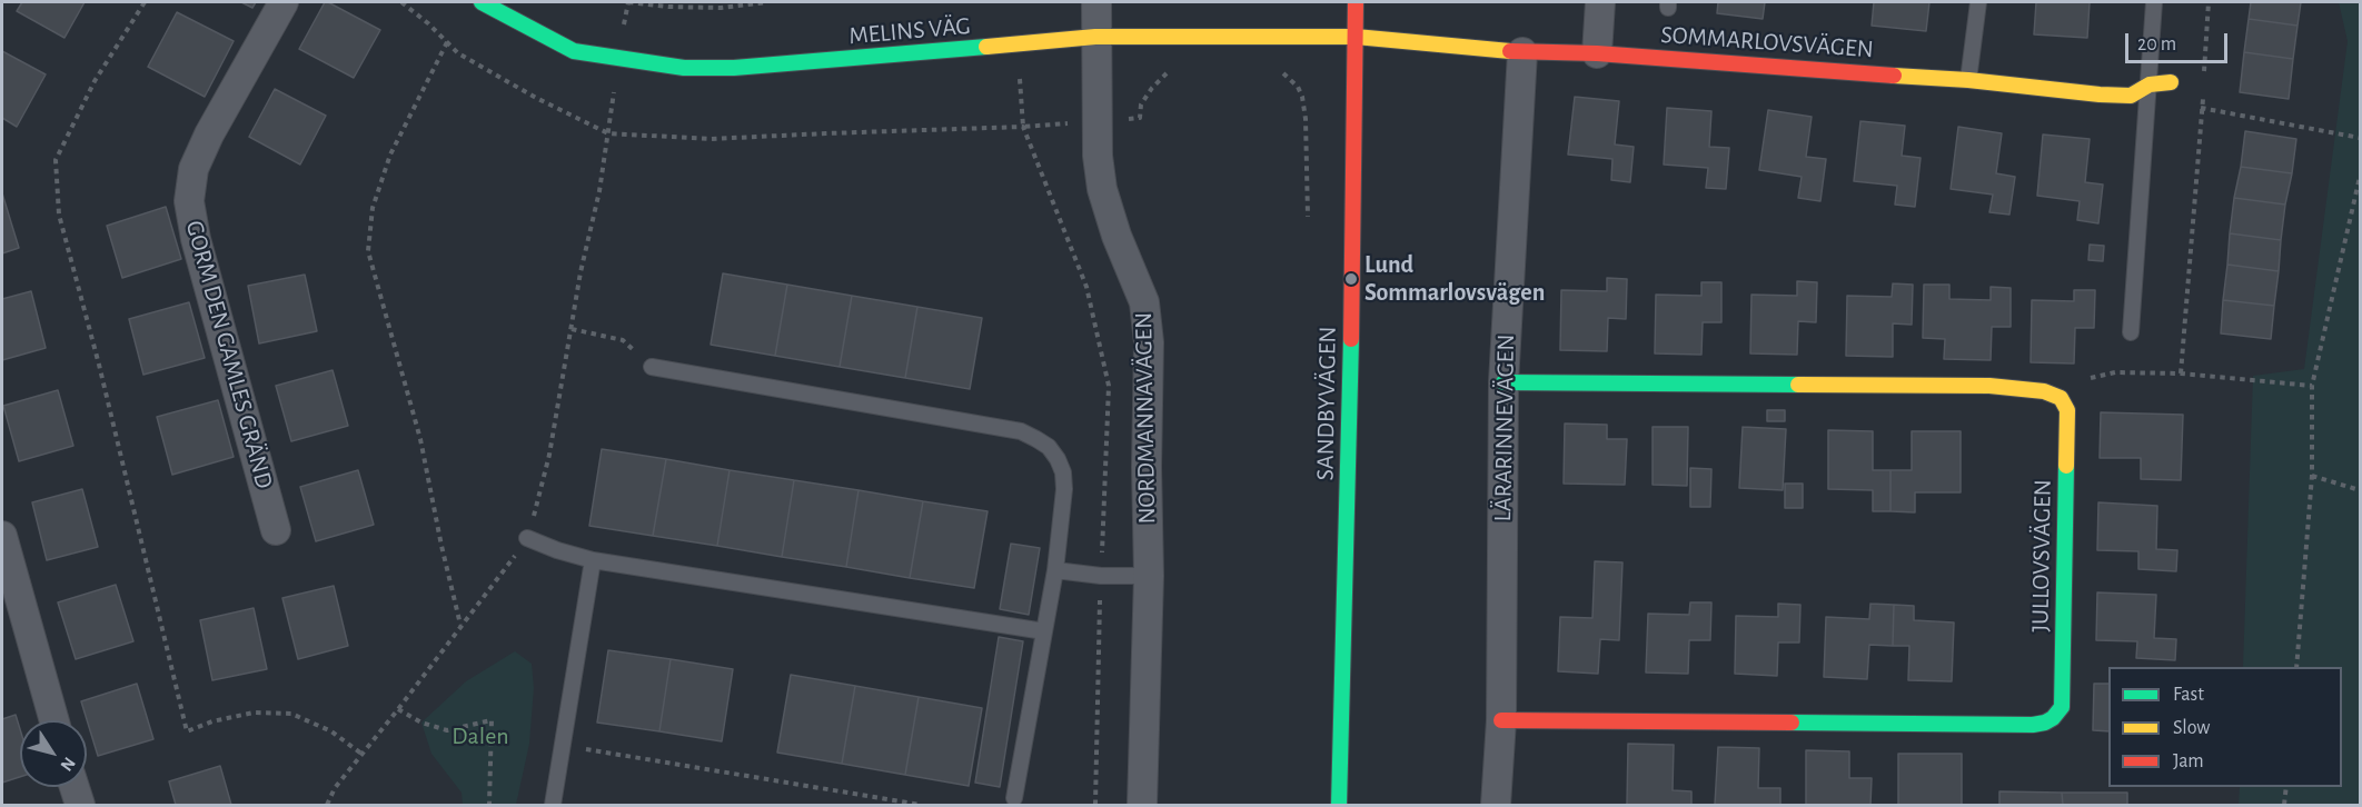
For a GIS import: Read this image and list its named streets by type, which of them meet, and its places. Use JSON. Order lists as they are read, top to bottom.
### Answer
{
  "streets": {
    "street": [
      "MELINS VÄG",
      "SOMMARLOVSVÄGEN",
      "GORM DEN GAMLES GRÄND",
      "SANDBYVÄGEN",
      "NORDMANNAVÄGEN",
      "LÄRARINNEVÄGEN",
      "JULLOVSVÄGEN"
    ]
  },
  "crossings": [
    ["MELINS VÄG", "SOMMARLOVSVÄGEN"],
    ["MELINS VÄG", "SANDBYVÄGEN"],
    ["MELINS VÄG", "NORDMANNAVÄGEN"],
    ["SOMMARLOVSVÄGEN", "SANDBYVÄGEN"],
    ["SOMMARLOVSVÄGEN", "LÄRARINNEVÄGEN"],
    ["LÄRARINNEVÄGEN", "JULLOVSVÄGEN"]
  ],
  "parks": ["Dalen"],
  "places": ["Lund Sommarlovsvägen"],
  "legend": ["Fast", "Slow", "Jam"],
  "scale_bar": "20 m",
  "north": "bottom right"
}
